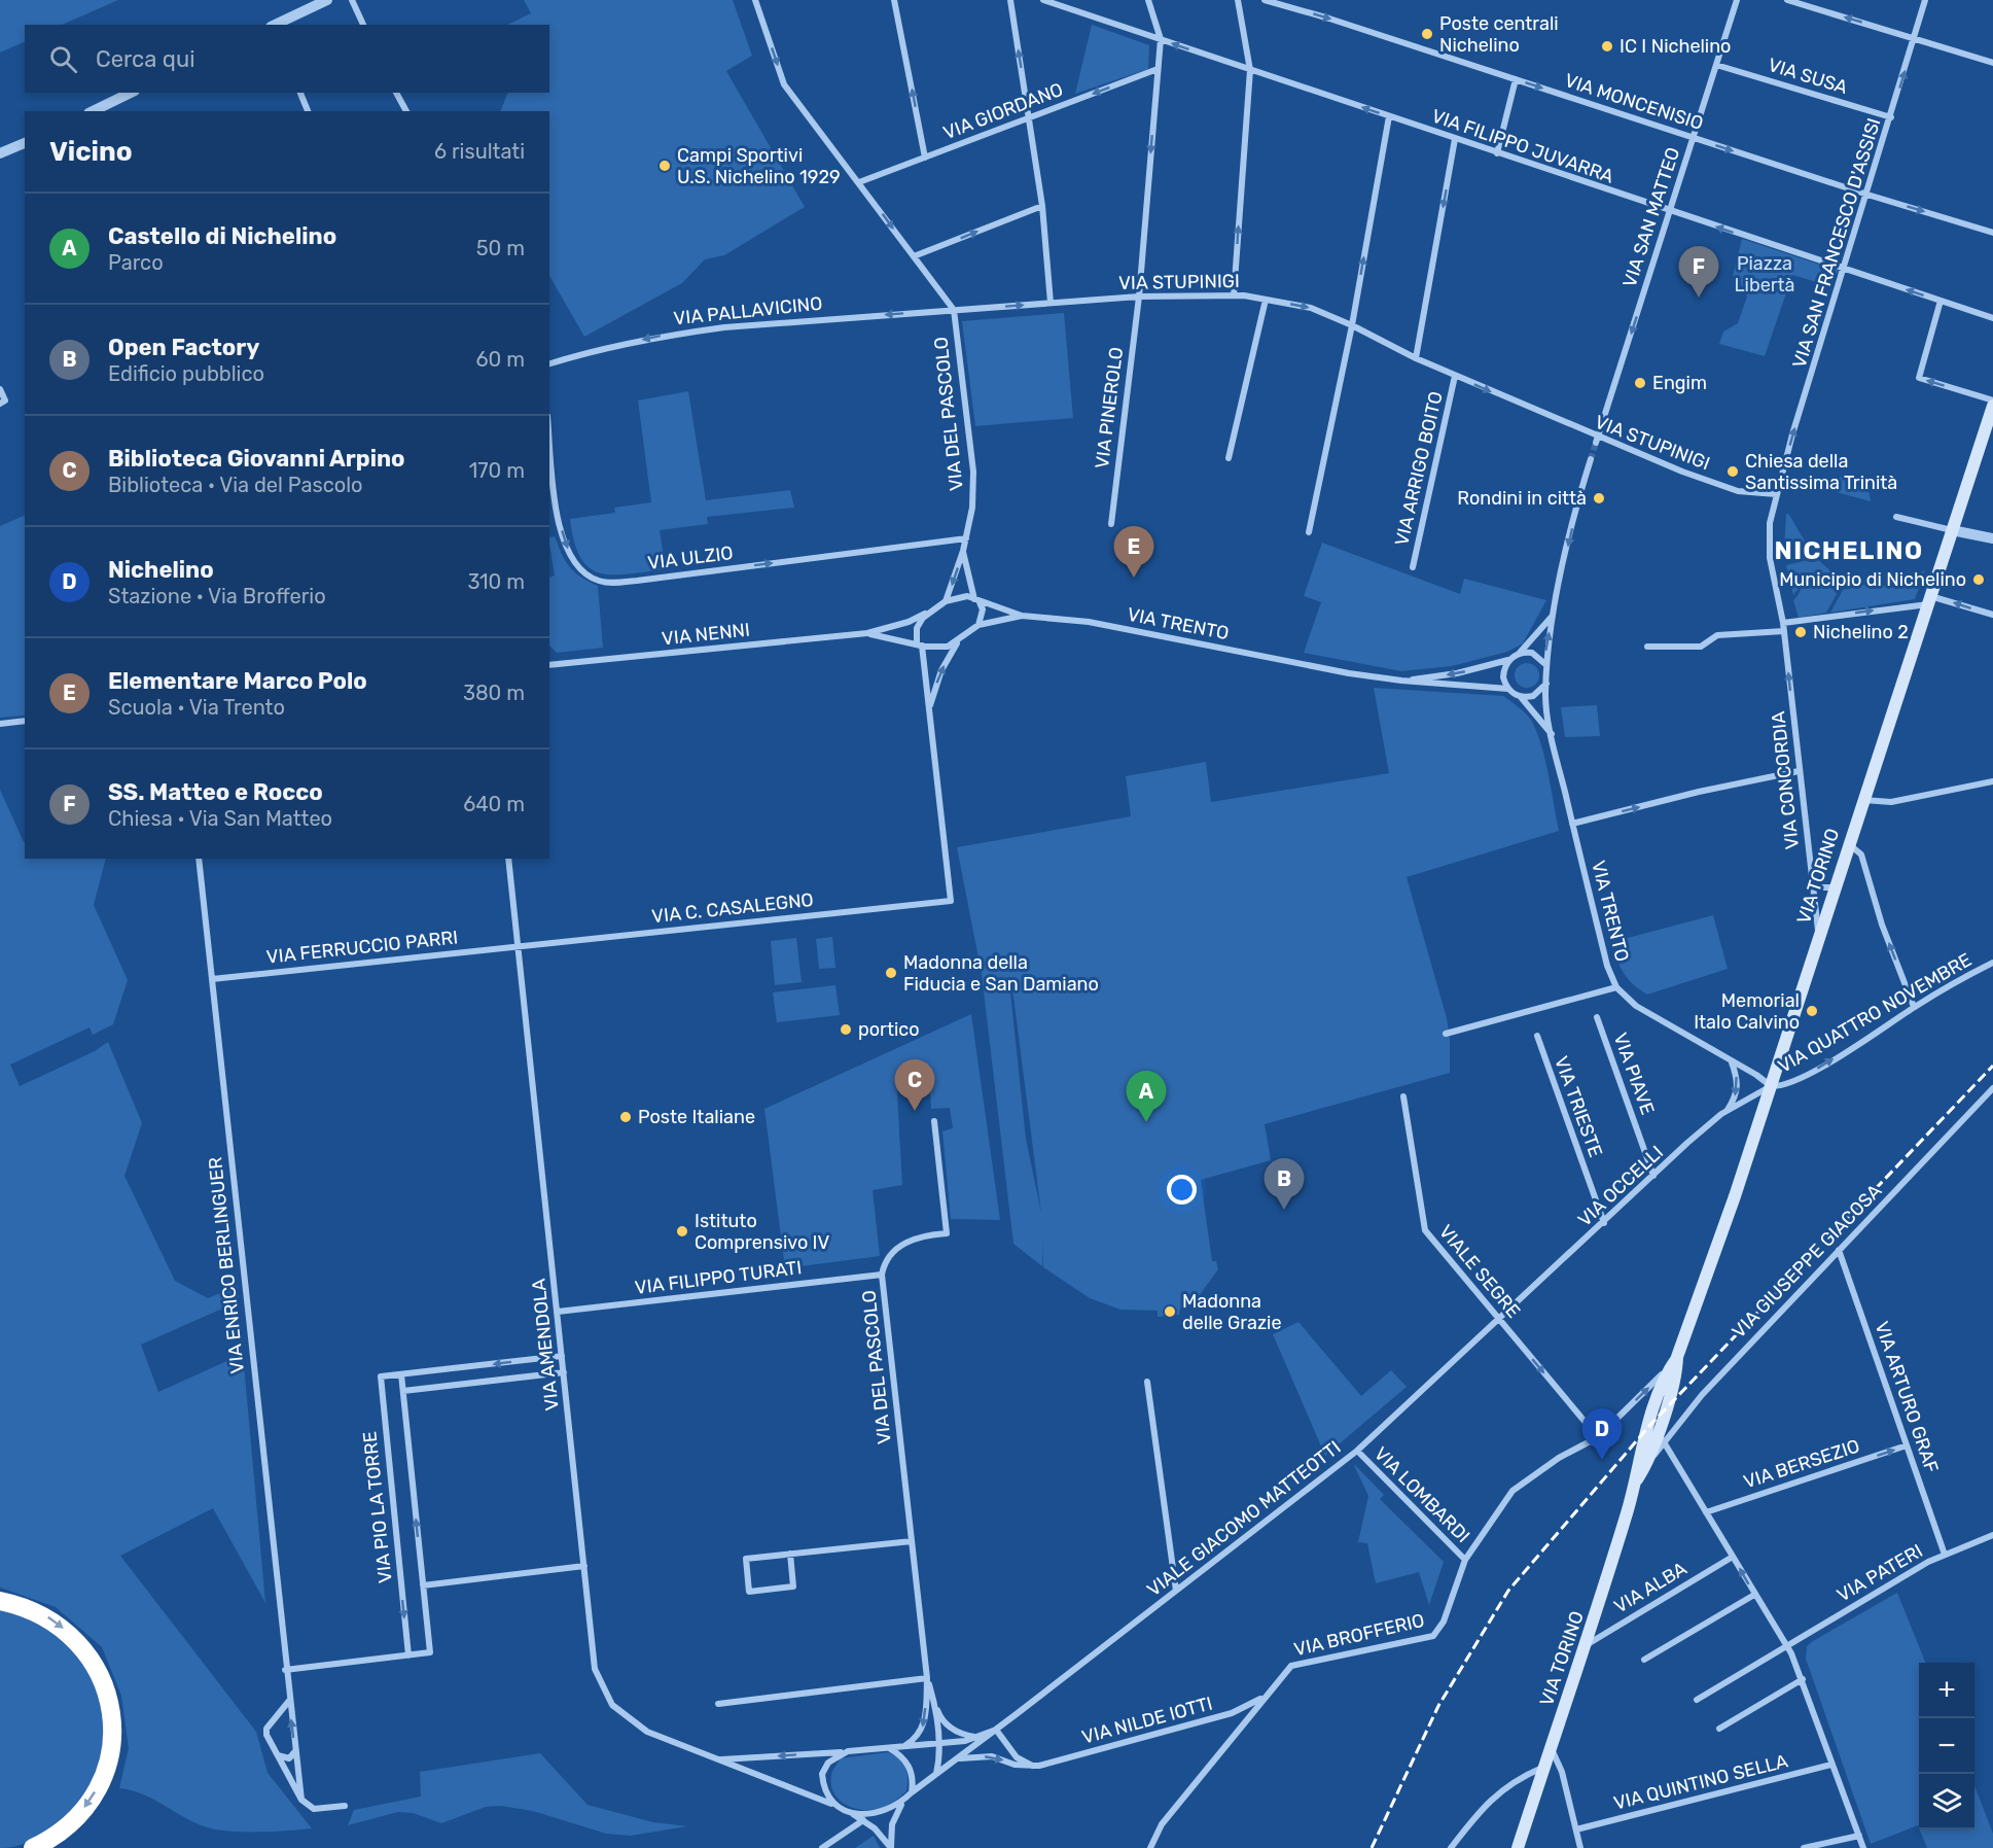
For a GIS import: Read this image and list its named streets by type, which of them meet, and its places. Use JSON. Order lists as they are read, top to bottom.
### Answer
{
  "streets": {
    "main road": ["VIA TORINO"],
    "street": [
      "VIA SUSA",
      "VIA MONCENISIO",
      "VIA GIORDANO",
      "VIA FILIPPO JUVARRA",
      "VIA SAN MATTEO",
      "VIA SAN FRANCESCO D'ASSISI",
      "VIA STUPINIGI",
      "VIA PALLAVICINO",
      "VIA PINEROLO",
      "VIA DEL PASCOLO",
      "VIA ARRIGO BOITO",
      "VIA ULZIO",
      "VIA TRENTO",
      "VIA NENNI",
      "VIA CONCORDIA",
      "VIA C. CASALEGNO",
      "VIA FERRUCCIO PARRI",
      "VIA QUATTRO NOVEMBRE",
      "VIA PIAVE",
      "VIA TRIESTE",
      "VIA OCCELLI",
      "VIA GIUSEPPE GIACOSA",
      "VIA ENRICO BERLINGUER",
      "VIALE SEGRE",
      "VIA FILIPPO TURATI",
      "VIA AMENDOLA",
      "VIA ARTURO GRAF",
      "VIA BERSEZIO",
      "VIA LOMBARDI",
      "VIA PIO LA TORRE",
      "VIALE GIACOMO MATTEOTTI",
      "VIA PATERI",
      "VIA ALBA",
      "VIA BROFFERIO",
      "VIA NILDE IOTTI",
      "VIA QUINTINO SELLA"
    ]
  },
  "crossings": [
    ["VIA SUSA", "VIA SAN MATTEO"],
    ["VIA SUSA", "VIA SAN FRANCESCO D'ASSISI"],
    ["VIA MONCENISIO", "VIA SAN MATTEO"],
    ["VIA MONCENISIO", "VIA SAN FRANCESCO D'ASSISI"],
    ["VIA GIORDANO", "VIA PINEROLO"],
    ["VIA FILIPPO JUVARRA", "VIA SAN MATTEO"],
    ["VIA FILIPPO JUVARRA", "VIA SAN FRANCESCO D'ASSISI"],
    ["VIA FILIPPO JUVARRA", "VIA PINEROLO"],
    ["VIA SAN MATTEO", "VIA STUPINIGI"],
    ["VIA SAN FRANCESCO D'ASSISI", "VIA STUPINIGI"],
    ["VIA SAN FRANCESCO D'ASSISI", "VIA CONCORDIA"],
    ["VIA STUPINIGI", "VIA PALLAVICINO"],
    ["VIA STUPINIGI", "VIA PINEROLO"],
    ["VIA STUPINIGI", "VIA DEL PASCOLO"],
    ["VIA STUPINIGI", "VIA ARRIGO BOITO"],
    ["VIA PALLAVICINO", "VIA DEL PASCOLO"],
    ["VIA DEL PASCOLO", "VIA ULZIO"],
    ["VIA DEL PASCOLO", "VIA TRENTO"],
    ["VIA DEL PASCOLO", "VIA NENNI"],
    ["VIA DEL PASCOLO", "VIA FILIPPO TURATI"],
    ["VIA DEL PASCOLO", "VIALE GIACOMO MATTEOTTI"],
    ["VIA TRENTO", "VIA TORINO"],
    ["VIA TRENTO", "VIA QUATTRO NOVEMBRE"],
    ["VIA TRENTO", "VIA OCCELLI"],
    ["VIA CONCORDIA", "VIA TORINO"],
    ["VIA TORINO", "VIA QUATTRO NOVEMBRE"],
    ["VIA TORINO", "VIA OCCELLI"],
    ["VIA TORINO", "VIA GIUSEPPE GIACOSA"],
    ["VIA TORINO", "VIA ALBA"],
    ["VIA TORINO", "VIA BROFFERIO"],
    ["VIA C. CASALEGNO", "VIA FERRUCCIO PARRI"],
    ["VIA C. CASALEGNO", "VIA AMENDOLA"],
    ["VIA FERRUCCIO PARRI", "VIA ENRICO BERLINGUER"],
    ["VIA FERRUCCIO PARRI", "VIA AMENDOLA"],
    ["VIA QUATTRO NOVEMBRE", "VIA OCCELLI"],
    ["VIA PIAVE", "VIA OCCELLI"],
    ["VIA TRIESTE", "VIA OCCELLI"],
    ["VIA OCCELLI", "VIALE SEGRE"],
    ["VIA OCCELLI", "VIALE GIACOMO MATTEOTTI"],
    ["VIA GIUSEPPE GIACOSA", "VIA ARTURO GRAF"],
    ["VIALE SEGRE", "VIALE GIACOMO MATTEOTTI"],
    ["VIALE SEGRE", "VIA BROFFERIO"],
    ["VIA FILIPPO TURATI", "VIA AMENDOLA"],
    ["VIA AMENDOLA", "VIA PIO LA TORRE"],
    ["VIA AMENDOLA", "VIALE GIACOMO MATTEOTTI"],
    ["VIA ARTURO GRAF", "VIA BERSEZIO"],
    ["VIA ARTURO GRAF", "VIA PATERI"],
    ["VIA LOMBARDI", "VIALE GIACOMO MATTEOTTI"],
    ["VIA LOMBARDI", "VIA BROFFERIO"],
    ["VIA BROFFERIO", "VIA NILDE IOTTI"]
  ],
  "one_way": [
    "VIA MONCENISIO",
    "VIA GIORDANO",
    "VIA FILIPPO JUVARRA",
    "VIA SAN MATTEO",
    "VIA SAN FRANCESCO D'ASSISI",
    "VIA STUPINIGI",
    "VIA PALLAVICINO",
    "VIA PINEROLO",
    "VIA ULZIO",
    "VIA CONCORDIA",
    "VIA QUATTRO NOVEMBRE",
    "VIALE SEGRE",
    "VIA BERSEZIO"
  ],
  "districts": ["NICHELINO"],
  "parks": ["Piazza Libertà"],
  "places": [
    "Poste centrali Nichelino",
    "IC I Nichelino",
    "Campi Sportivi U.S. Nichelino 1929",
    "Engim",
    "Chiesa della Santissima Trinità",
    "Rondini in città",
    "Municipio di Nichelino",
    "Nichelino 2",
    "Madonna della Fiducia e San Damiano",
    "Memorial Italo Calvino",
    "portico",
    "Poste Italiane",
    "Istituto Comprensivo IV",
    "Madonna delle Grazie"
  ],
  "page": {
    "search": "Cerca qui",
    "heading": ["Vicino", "6 risultati"],
    "list": [
      {
        "mark": "A",
        "name": "Castello di Nichelino",
        "note": "Parco",
        "value": "50 m"
      },
      {
        "mark": "B",
        "name": "Open Factory",
        "note": "Edificio pubblico",
        "value": "60 m"
      },
      {
        "mark": "C",
        "name": "Biblioteca Giovanni Arpino",
        "note": "Biblioteca · Via del Pascolo",
        "value": "170 m"
      },
      {
        "mark": "D",
        "name": "Nichelino",
        "note": "Stazione · Via Brofferio",
        "value": "310 m"
      },
      {
        "mark": "E",
        "name": "Elementare Marco Polo",
        "note": "Scuola · Via Trento",
        "value": "380 m"
      },
      {
        "mark": "F",
        "name": "SS. Matteo e Rocco",
        "note": "Chiesa · Via San Matteo",
        "value": "640 m"
      }
    ],
    "pins": [
      "F",
      "E",
      "C",
      "A",
      "B",
      "D"
    ],
    "map_buttons": ["+", "−"]
  }
}
